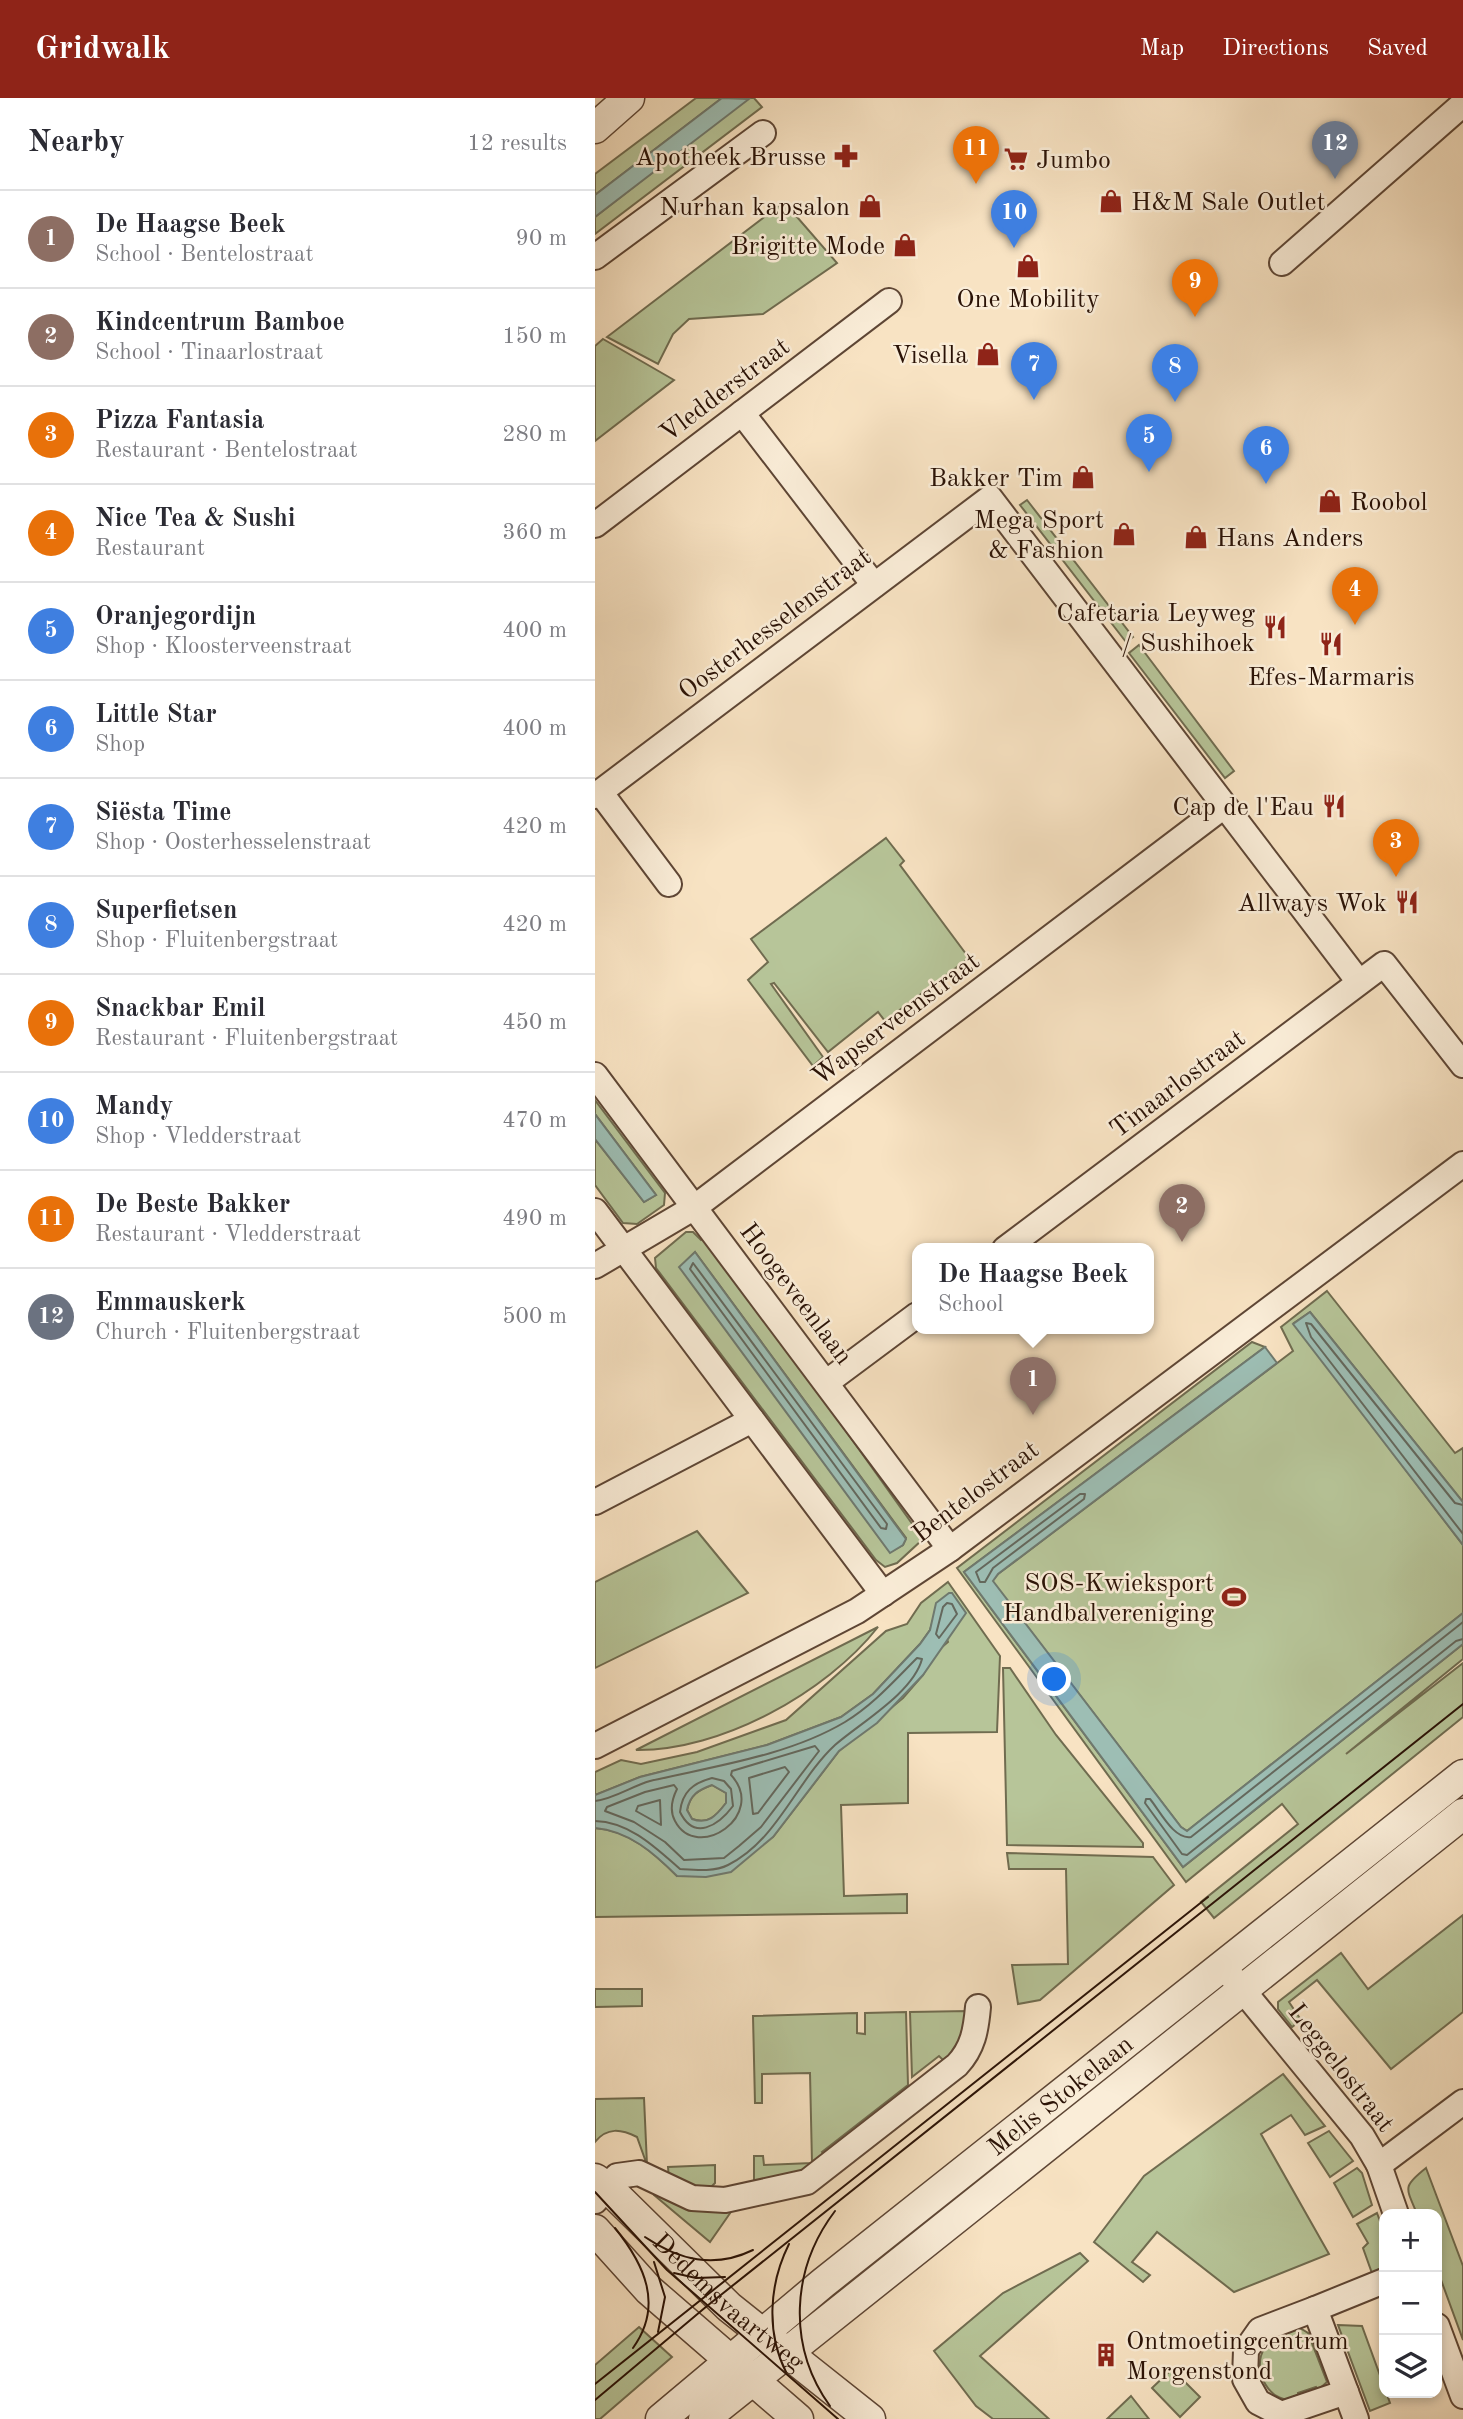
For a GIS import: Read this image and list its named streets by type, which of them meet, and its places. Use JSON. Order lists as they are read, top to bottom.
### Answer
{
  "streets": {
    "street": [
      "Vledderstraat",
      "Oosterhesselenstraat",
      "Wapserveenstraat",
      "Tinaarlostraat",
      "Hoogeveenlaan",
      "Bentelostraat",
      "Leggelostraat",
      "Melis Stokelaan",
      "Dedemsvaartweg"
    ]
  },
  "crossings": [
    ["Oosterhesselenstraat", "Wapserveenstraat"],
    ["Wapserveenstraat", "Hoogeveenlaan"],
    ["Hoogeveenlaan", "Bentelostraat"],
    ["Leggelostraat", "Melis Stokelaan"],
    ["Melis Stokelaan", "Dedemsvaartweg"]
  ],
  "places": {
    "pharmacy": ["Apotheek Brusse"],
    "supermarket": ["Jumbo"],
    "shop": [
      "H&M Sale Outlet",
      "Nurhan kapsalon",
      "Brigitte Mode",
      "One Mobility",
      "Visella",
      "Bakker Tim",
      "Roobol",
      "Mega Sport & Fashion",
      "Hans Anders"
    ],
    "restaurant": [
      "Cafetaria Leyweg / Sushihoek",
      "Efes-Marmaris",
      "Cap de l'Eau",
      "Allways Wok"
    ],
    "sports": ["SOS-Kwieksport Handbalvereniging"],
    "building": ["Ontmoetingcentrum Morgenstond"]
  },
  "page": {
    "header": "Gridwalk",
    "nav": ["Map", "Directions", "Saved"],
    "heading": ["Nearby", "12 results"],
    "pins": [
      "12",
      "11",
      "10",
      "9",
      "7",
      "8",
      "5",
      "6",
      "4",
      "3",
      "2",
      "1"
    ],
    "list": [
      {
        "mark": "1",
        "name": "De Haagse Beek",
        "note": "School · Bentelostraat",
        "value": "90 m"
      },
      {
        "mark": "2",
        "name": "Kindcentrum Bamboe",
        "note": "School · Tinaarlostraat",
        "value": "150 m"
      },
      {
        "mark": "3",
        "name": "Pizza Fantasia",
        "note": "Restaurant · Bentelostraat",
        "value": "280 m"
      },
      {
        "mark": "4",
        "name": "Nice Tea & Sushi",
        "note": "Restaurant",
        "value": "360 m"
      },
      {
        "mark": "5",
        "name": "Oranjegordijn",
        "note": "Shop · Kloosterveenstraat",
        "value": "400 m"
      },
      {
        "mark": "6",
        "name": "Little Star",
        "note": "Shop",
        "value": "400 m"
      },
      {
        "mark": "7",
        "name": "Siësta Time",
        "note": "Shop · Oosterhesselenstraat",
        "value": "420 m"
      },
      {
        "mark": "8",
        "name": "Superfietsen",
        "note": "Shop · Fluitenbergstraat",
        "value": "420 m"
      },
      {
        "mark": "9",
        "name": "Snackbar Emil",
        "note": "Restaurant · Fluitenbergstraat",
        "value": "450 m"
      },
      {
        "mark": "10",
        "name": "Mandy",
        "note": "Shop · Vledderstraat",
        "value": "470 m"
      },
      {
        "mark": "11",
        "name": "De Beste Bakker",
        "note": "Restaurant · Vledderstraat",
        "value": "490 m"
      },
      {
        "mark": "12",
        "name": "Emmauskerk",
        "note": "Church · Fluitenbergstraat",
        "value": "500 m"
      }
    ],
    "popup": ["De Haagse Beek", "School"],
    "map_buttons": ["+", "−"]
  }
}
